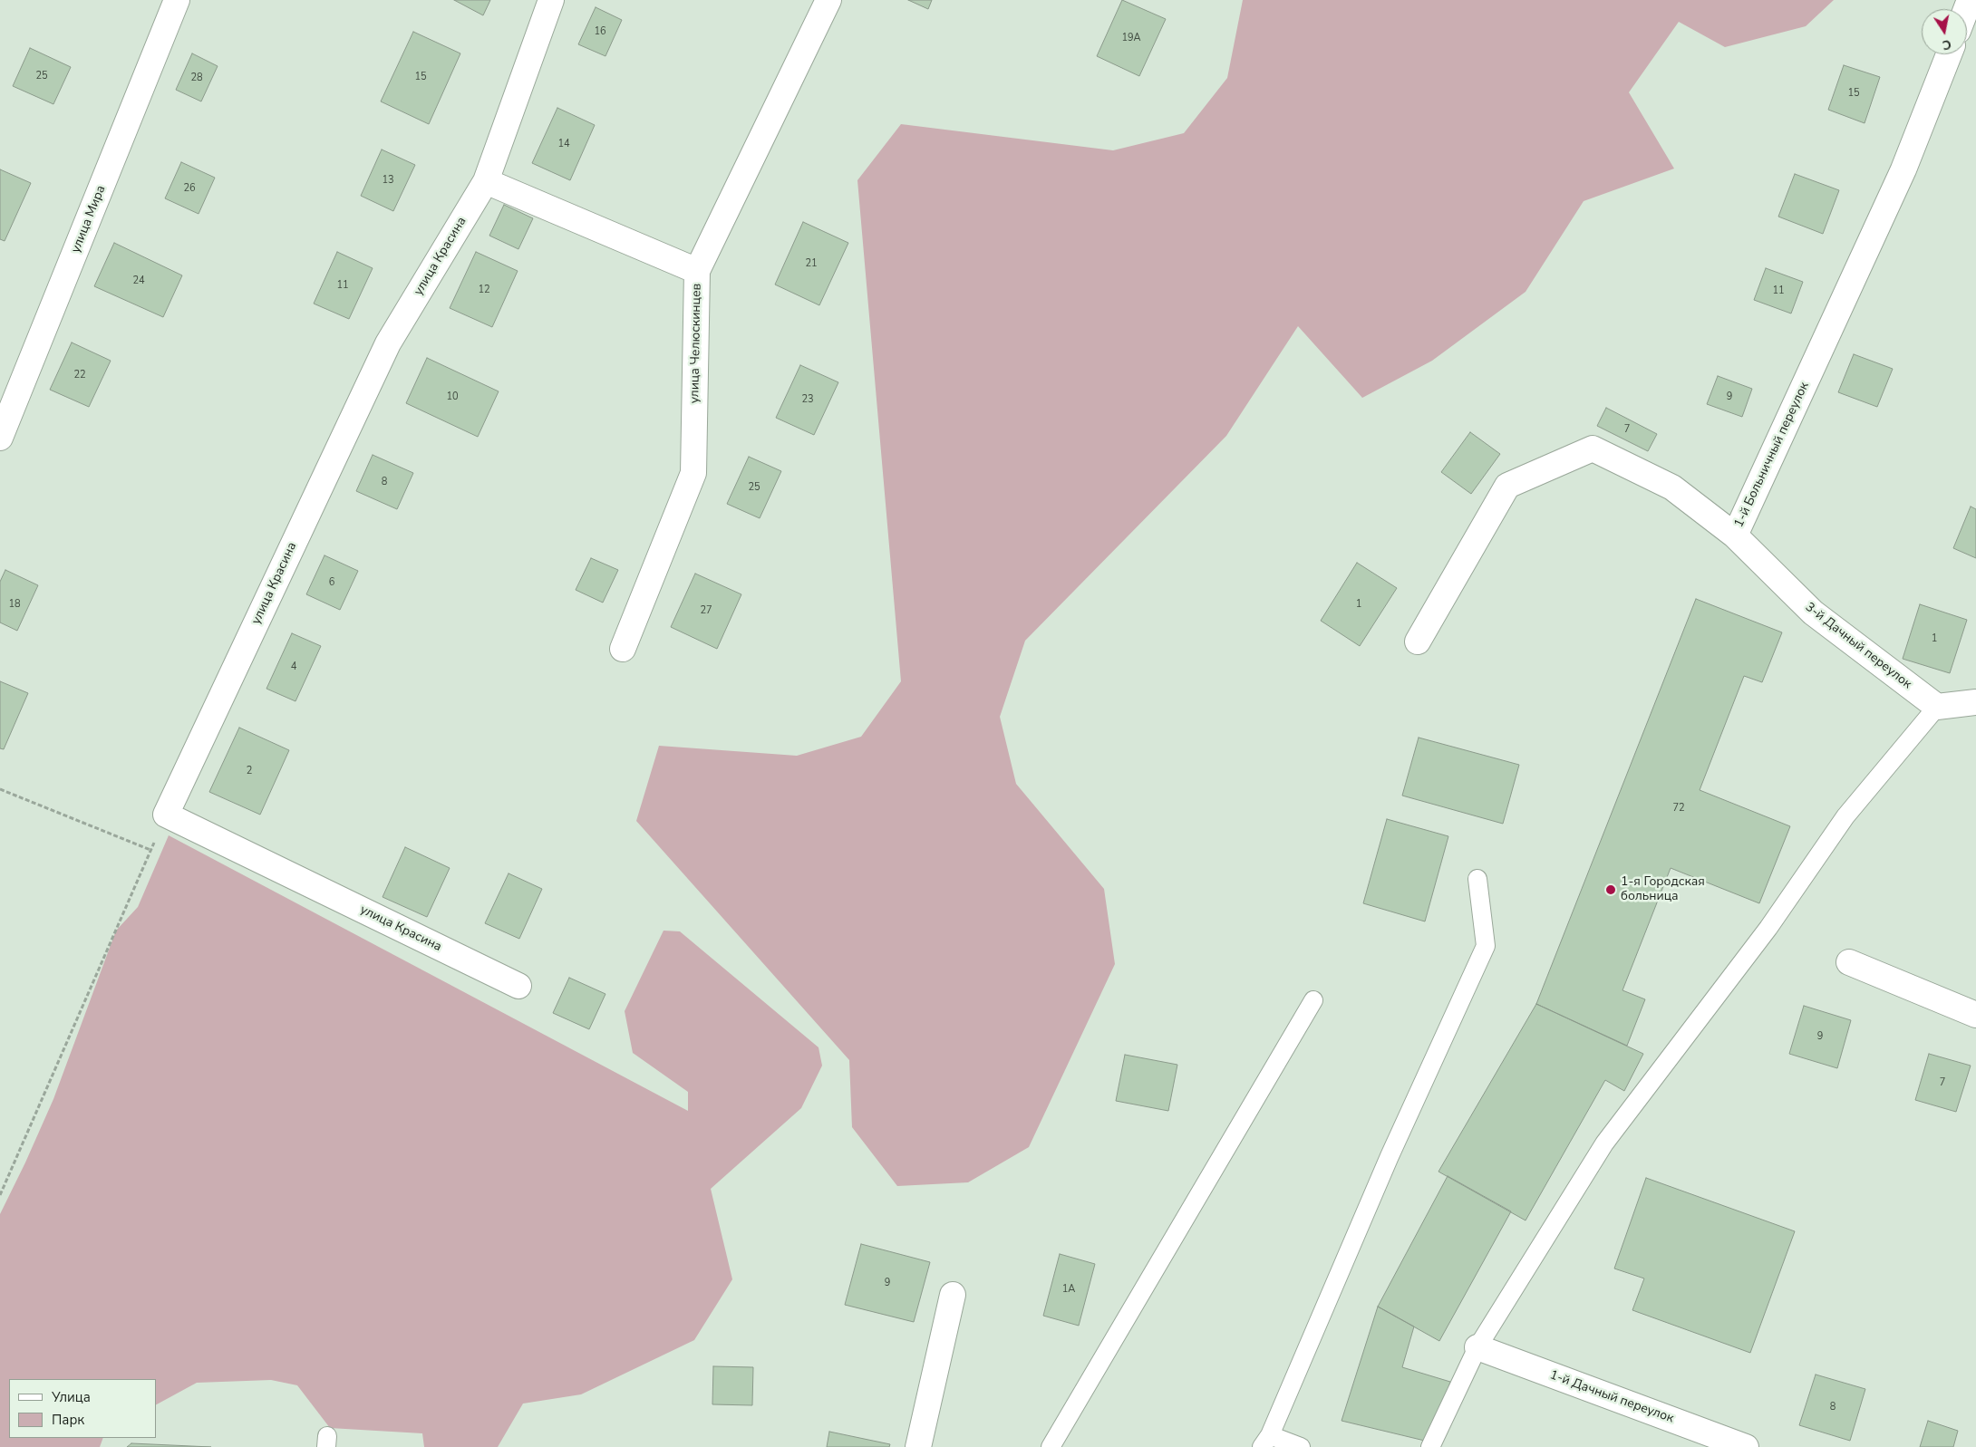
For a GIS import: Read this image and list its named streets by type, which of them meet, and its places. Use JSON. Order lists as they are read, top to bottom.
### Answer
{
  "streets": {
    "street": [
      "улица Мира",
      "улица Красина",
      "улица Челюскинцев",
      "1-й Больничный переулок",
      "3-й Дачный переулок",
      "1-й Дачный переулок"
    ]
  },
  "crossings": [
    ["1-й Больничный переулок", "3-й Дачный переулок"]
  ],
  "places": ["1-я Городская больница"],
  "house_numbers": [
    "16",
    "19А",
    "25",
    "15",
    "28",
    "15",
    "14",
    "13",
    "26",
    "21",
    "24",
    "11",
    "12",
    "11",
    "22",
    "10",
    "9",
    "23",
    "7",
    "8",
    "25",
    "6",
    "18",
    "1",
    "27",
    "1",
    "4",
    "2",
    "72",
    "9",
    "7",
    "9",
    "1А",
    "8"
  ],
  "legend": ["Улица", "Парк"],
  "north": "bottom"
}
